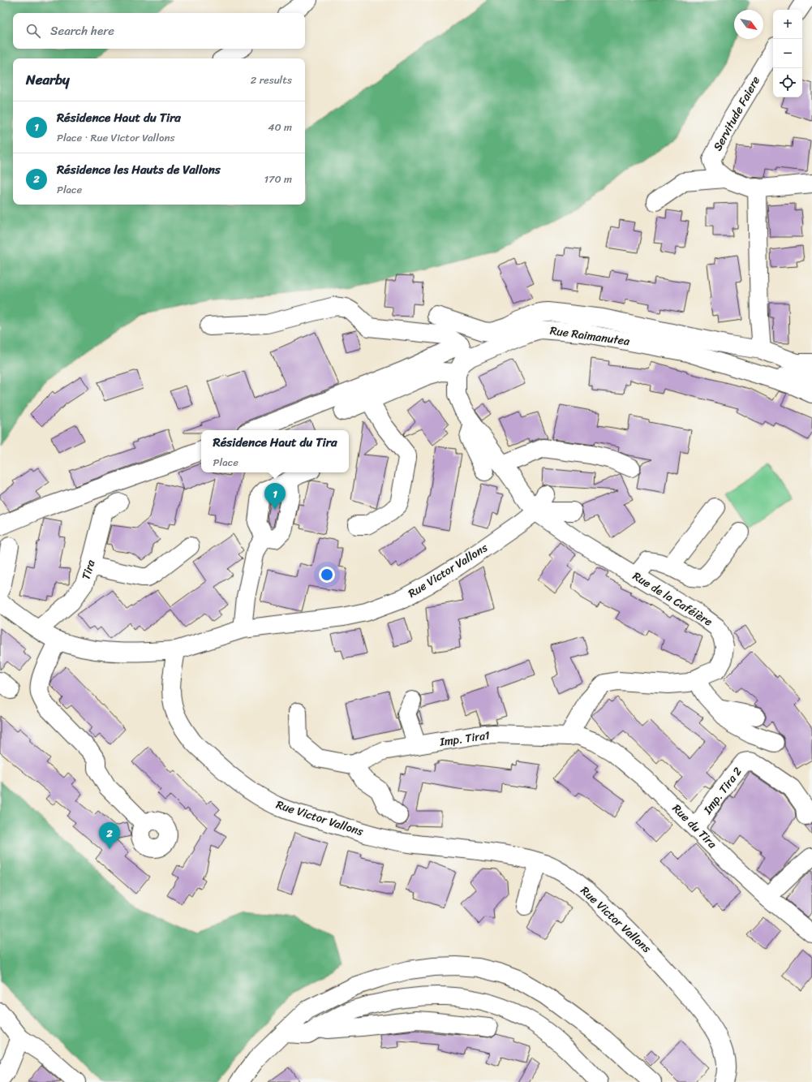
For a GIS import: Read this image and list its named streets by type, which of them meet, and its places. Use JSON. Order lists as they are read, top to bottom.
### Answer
{
  "streets": {
    "street": [
      "Servitude Faiere",
      "Rue Raimanutea",
      "Tira",
      "Rue Victor Vallons",
      "Rue de la Caféière",
      "Imp. Tira1",
      "Imp. Tira 2",
      "Rue du Tira"
    ]
  },
  "crossings": [
    ["Rue Victor Vallons", "Rue de la Caféière"],
    ["Rue de la Caféière", "Imp. Tira1"],
    ["Rue de la Caféière", "Rue du Tira"],
    ["Imp. Tira1", "Rue du Tira"],
    ["Imp. Tira 2", "Rue du Tira"]
  ],
  "north": "bottom right",
  "page": {
    "map_buttons": ["+", "−"],
    "search": "Search here",
    "heading": ["Nearby", "2 results"],
    "list": [
      {
        "mark": "1",
        "name": "Résidence Haut du Tira",
        "note": "Place · Rue Victor Vallons",
        "value": "40 m"
      },
      {
        "mark": "2",
        "name": "Résidence les Hauts de Vallons",
        "note": "Place",
        "value": "170 m"
      }
    ],
    "popup": ["Résidence Haut du Tira", "Place"],
    "pins": ["1", "2"]
  }
}
